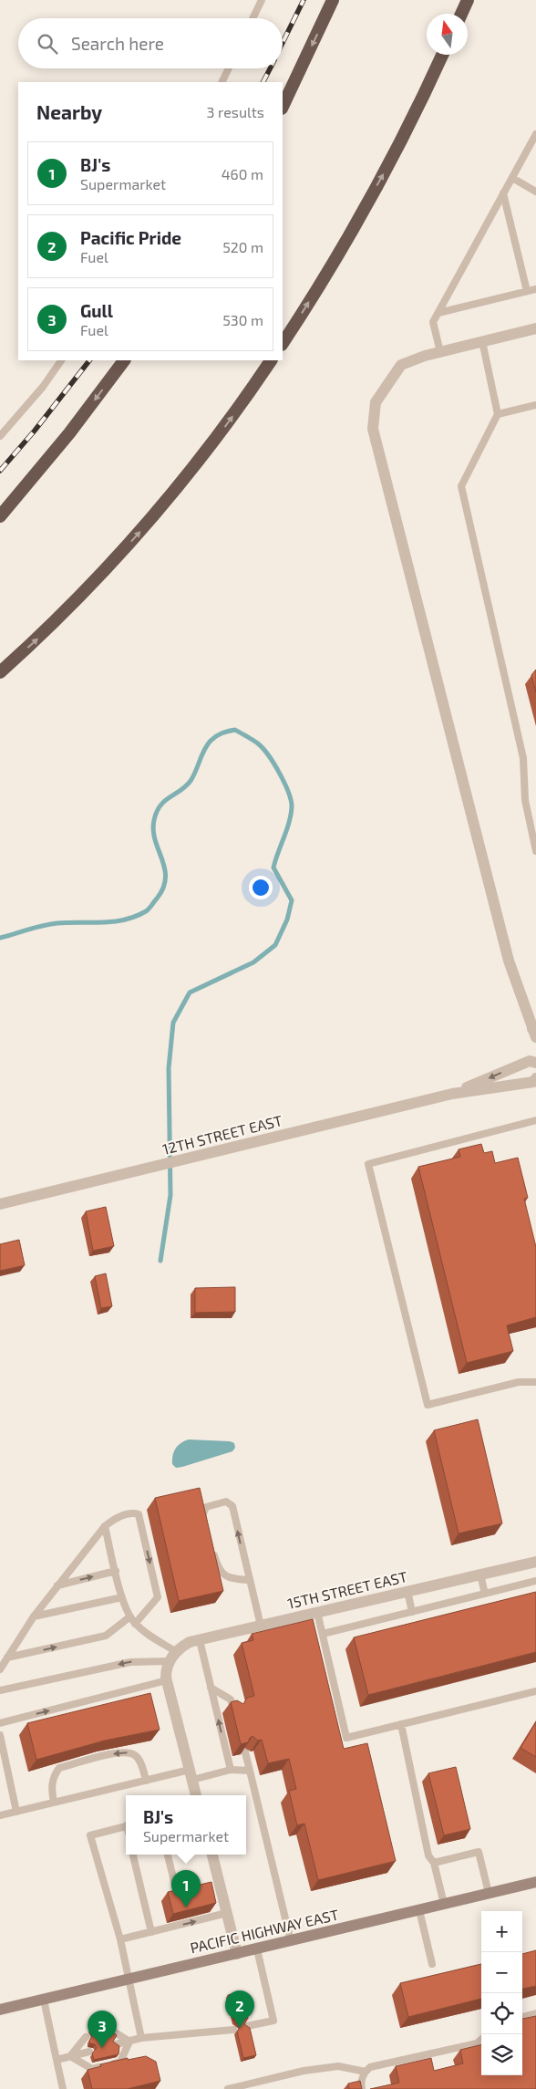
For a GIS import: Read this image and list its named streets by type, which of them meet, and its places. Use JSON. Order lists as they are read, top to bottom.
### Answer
{
  "streets": {
    "main road": ["PACIFIC HIGHWAY EAST"],
    "street": ["12TH STREET EAST", "15TH STREET EAST"]
  },
  "north": "top",
  "page": {
    "search": "Search here",
    "heading": ["Nearby", "3 results"],
    "list": [
      {
        "mark": "1",
        "name": "BJ's",
        "note": "Supermarket",
        "value": "460 m"
      },
      {
        "mark": "2",
        "name": "Pacific Pride",
        "note": "Fuel",
        "value": "520 m"
      },
      {
        "mark": "3",
        "name": "Gull",
        "note": "Fuel",
        "value": "530 m"
      }
    ],
    "popup": ["BJ's", "Supermarket"],
    "pins": ["1", "2", "3"],
    "map_buttons": ["+", "−"]
  }
}
